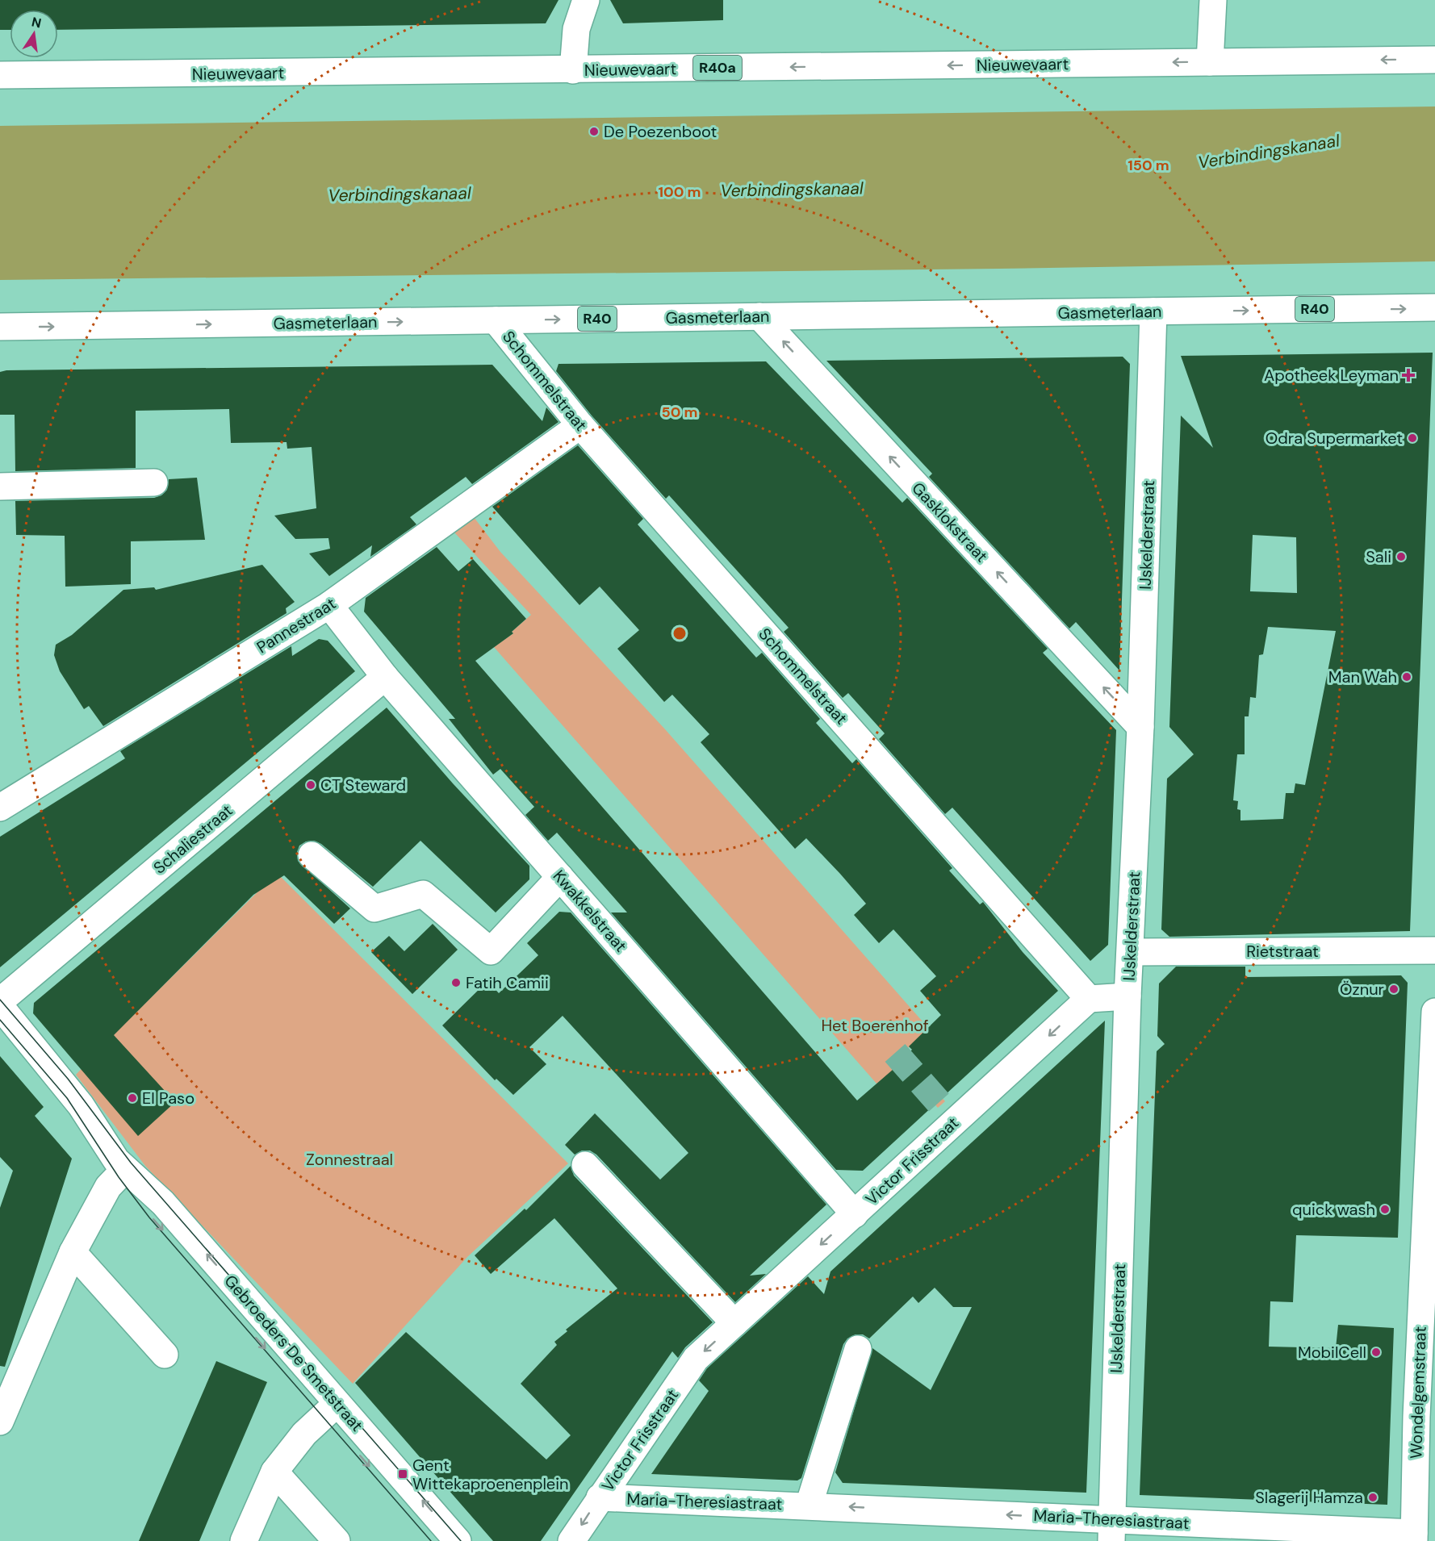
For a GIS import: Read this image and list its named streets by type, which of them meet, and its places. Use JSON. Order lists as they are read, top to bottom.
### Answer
{
  "streets": {
    "street": [
      "Nieuwevaart",
      "R40a",
      "R40",
      "Gasmeterlaan",
      "Schommelstraat",
      "Gasklokstraat",
      "IJskelderstraat",
      "Pannestraat",
      "Schaliestraat",
      "Kwakkelstraat",
      "Rietstraat",
      "Victor Frisstraat",
      "Gebroeders De Smetstraat",
      "Wondelgemstraat",
      "Maria-Theresiastraat"
    ]
  },
  "crossings": [
    ["Gasmeterlaan", "Schommelstraat"],
    ["Gasmeterlaan", "Gasklokstraat"],
    ["Gasmeterlaan", "IJskelderstraat"],
    ["Schommelstraat", "Pannestraat"],
    ["Schommelstraat", "Victor Frisstraat"],
    ["Gasklokstraat", "IJskelderstraat"],
    ["IJskelderstraat", "Rietstraat"],
    ["IJskelderstraat", "Maria-Theresiastraat"],
    ["Pannestraat", "Kwakkelstraat"],
    ["Schaliestraat", "Kwakkelstraat"],
    ["Kwakkelstraat", "Victor Frisstraat"],
    ["Victor Frisstraat", "Maria-Theresiastraat"],
    ["Wondelgemstraat", "Maria-Theresiastraat"]
  ],
  "one_way": [
    "Nieuwevaart",
    "Gasmeterlaan",
    "Gasklokstraat",
    "Victor Frisstraat",
    "Maria-Theresiastraat"
  ],
  "water": ["Verbindingskanaal"],
  "parks": ["Het Boerenhof", "Zonnestraal"],
  "places": {
    "other": [
      "De Poezenboot",
      "Odra Supermarket",
      "Sali",
      "Man Wah",
      "CT Steward",
      "Fatih Camii",
      "Öznur",
      "El Paso",
      "quick wash",
      "MobilCell",
      "Slagerij Hamza"
    ],
    "health": ["Apotheek Leyman"],
    "transit": ["Gent Wittekaproenenplein"]
  },
  "north": "top",
  "rings": ["150 m", "100 m", "50 m"]
}
